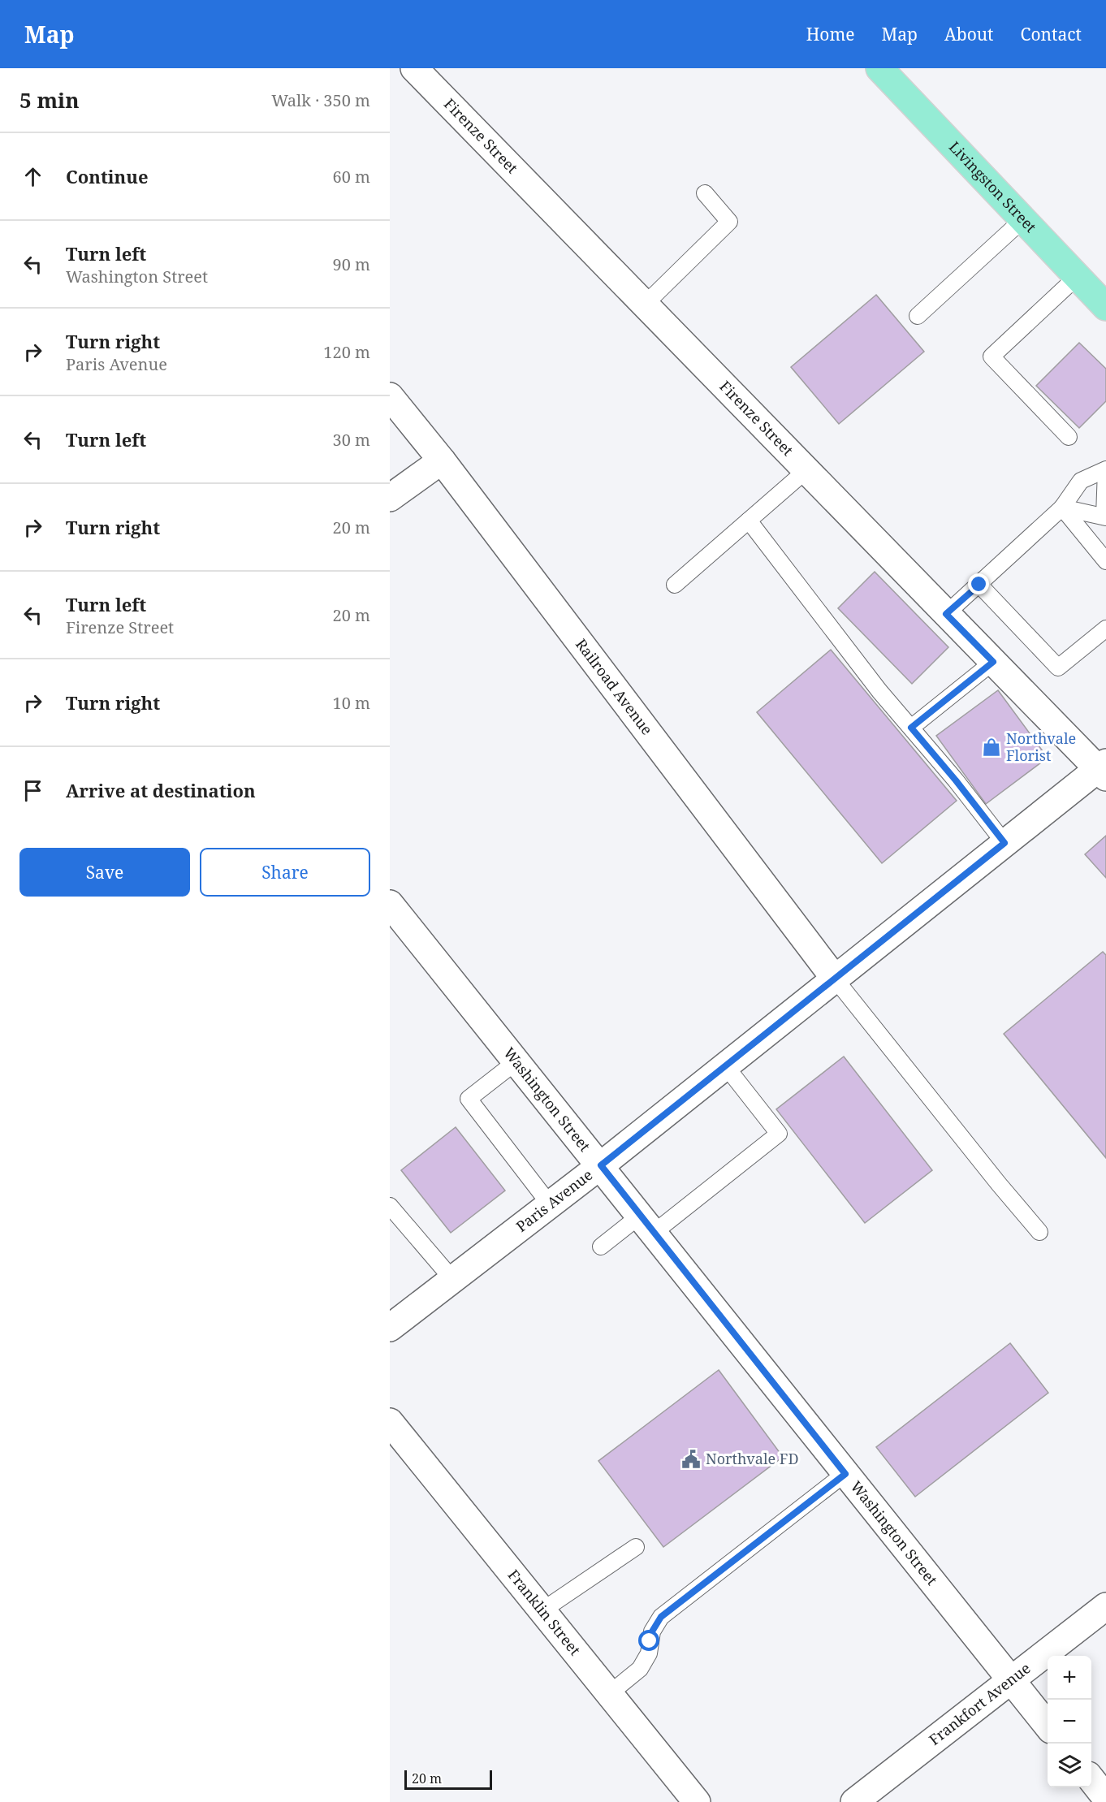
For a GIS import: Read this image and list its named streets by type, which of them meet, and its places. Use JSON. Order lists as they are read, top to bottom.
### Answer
{
  "streets": {
    "main road": ["Livingston Street"],
    "street": [
      "Firenze Street",
      "Railroad Avenue",
      "Washington Street",
      "Paris Avenue",
      "Franklin Street",
      "Frankfort Avenue"
    ]
  },
  "crossings": [
    ["Firenze Street", "Paris Avenue"],
    ["Railroad Avenue", "Paris Avenue"],
    ["Washington Street", "Paris Avenue"],
    ["Washington Street", "Frankfort Avenue"]
  ],
  "places": {
    "shop": ["Northvale Florist"],
    "public building": ["Northvale FD"]
  },
  "scale_bar": "20 m",
  "page": {
    "header": "Map",
    "nav": [
      "Home",
      "Map",
      "About",
      "Contact"
    ],
    "heading": ["5 min", "Walk · 350 m"],
    "list": [
      ["Continue", "60 m"],
      ["Turn left", "Washington Street", "90 m"],
      ["Turn right", "Paris Avenue", "120 m"],
      ["Turn left", "30 m"],
      ["Turn right", "20 m"],
      ["Turn left", "Firenze Street", "20 m"],
      ["Turn right", "10 m"],
      "Arrive at destination"
    ],
    "buttons": ["Save", "Share"],
    "map_buttons": ["+", "−"],
    "scale": "20 m"
  }
}
